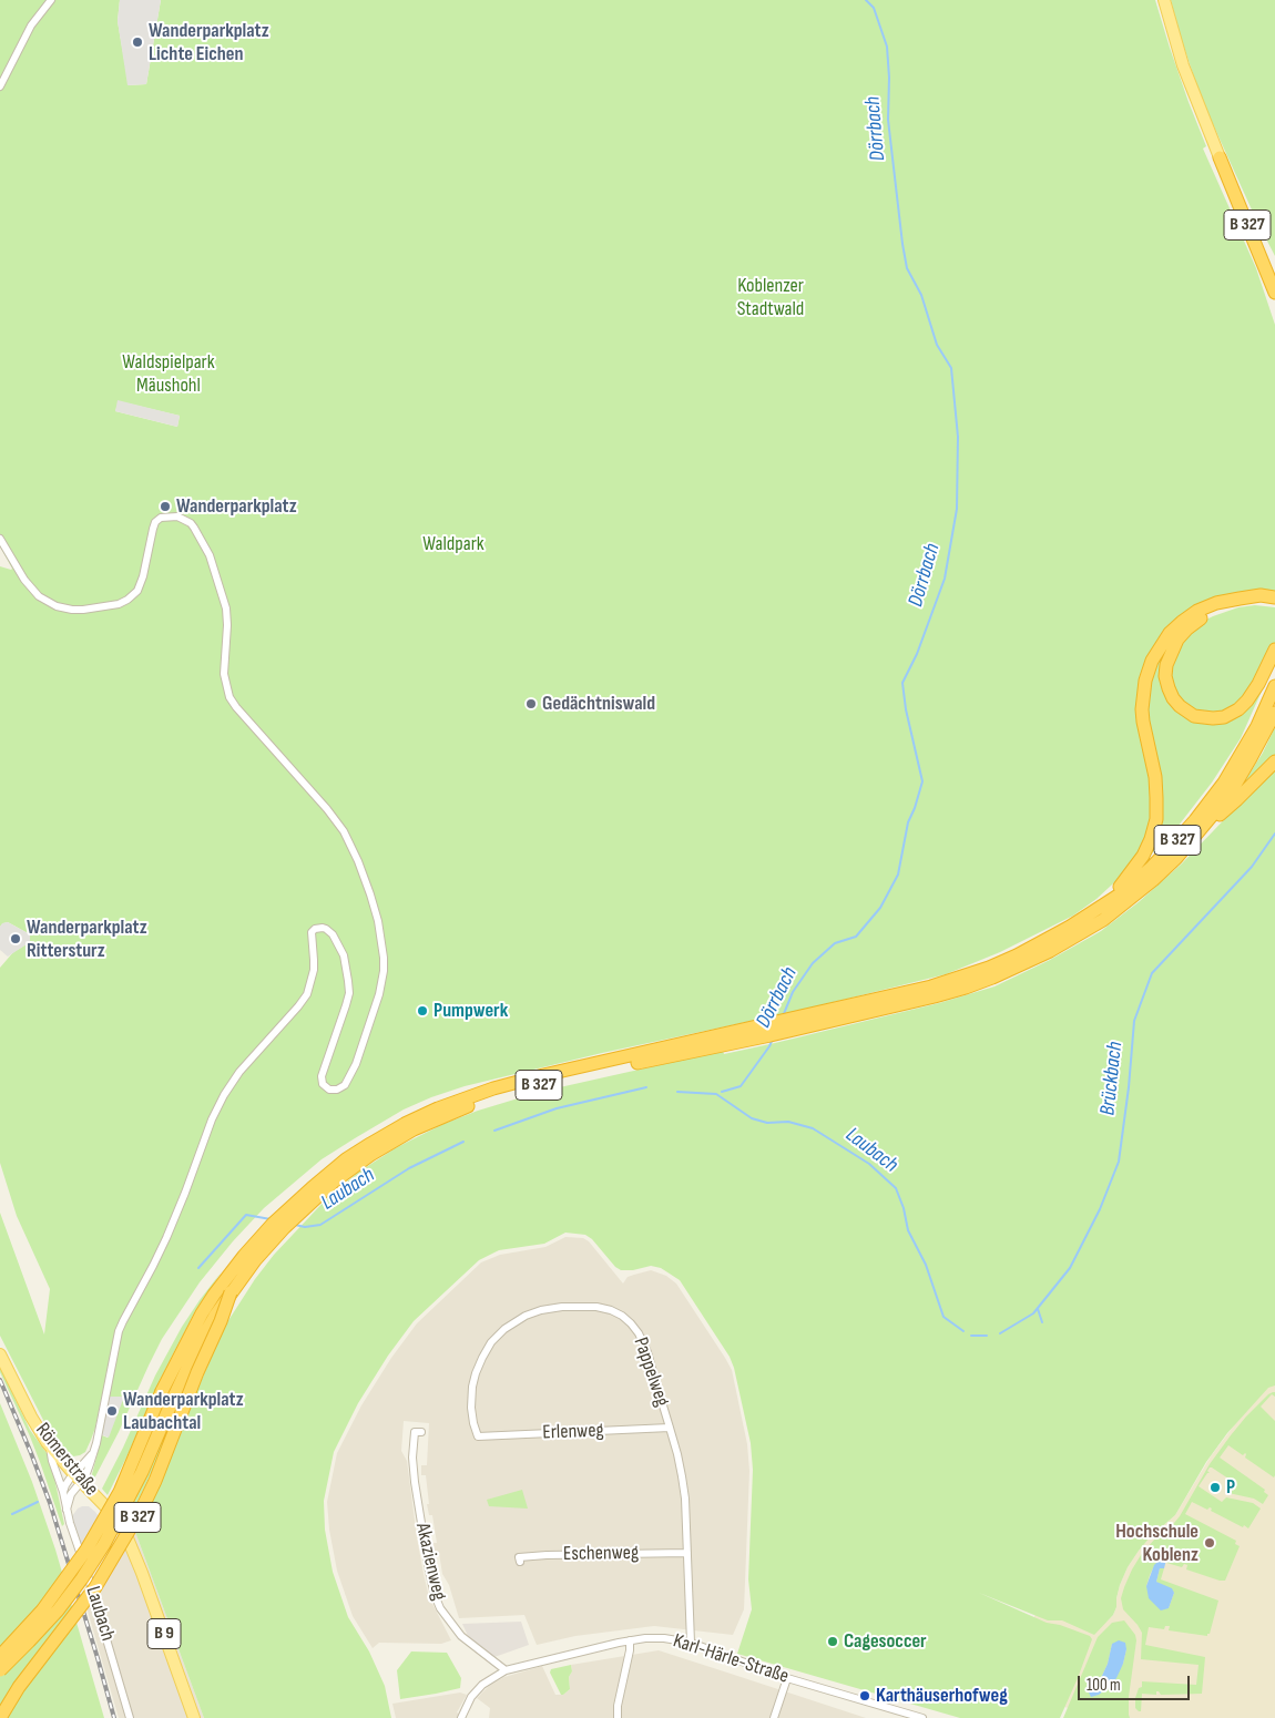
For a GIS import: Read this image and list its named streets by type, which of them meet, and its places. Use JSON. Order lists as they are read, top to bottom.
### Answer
{
  "streets": {
    "highway": ["B 327"],
    "main road": ["Römerstraße", "B 9"],
    "street": [
      "Pappelweg",
      "Erlenweg",
      "Eschenweg",
      "Akazienweg",
      "Laubach",
      "Karl-Härle-Straße"
    ]
  },
  "crossings": [
    ["Pappelweg", "Erlenweg"],
    ["Pappelweg", "Eschenweg"],
    ["Pappelweg", "Karl-Härle-Straße"],
    ["Römerstraße", "Laubach"],
    ["Akazienweg", "Karl-Härle-Straße"]
  ],
  "water": ["Dörrbach", "Brückbach", "Laubach"],
  "parks": ["Koblenzer Stadtwald", "Waldspielpark Mäushohl", "Waldpark"],
  "places": [
    "Wanderparkplatz Lichte Eichen",
    "Wanderparkplatz",
    "Gedächtniswald",
    "Wanderparkplatz Rittersturz",
    "Pumpwerk",
    "Wanderparkplatz Laubachtal",
    "P",
    "Hochschule Koblenz",
    "Cagesoccer",
    "Karthäuserhofweg"
  ],
  "scale_bar": "100 m"
}
